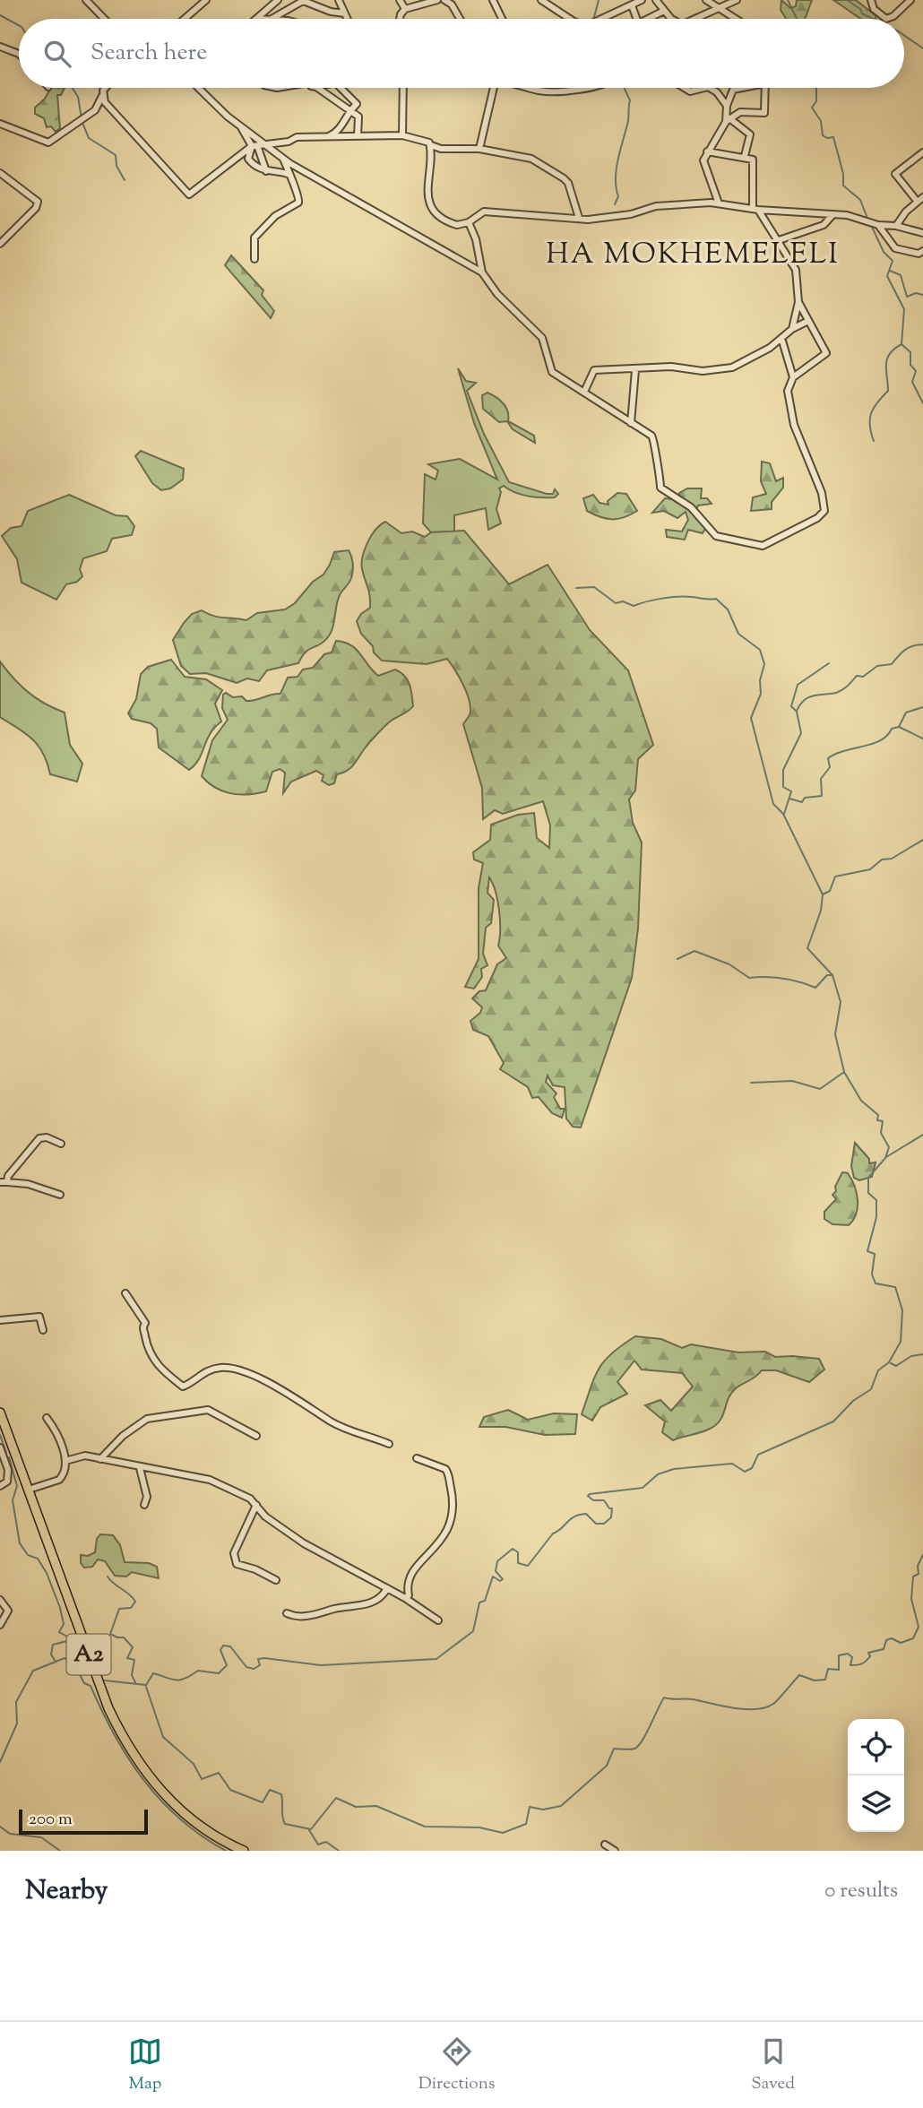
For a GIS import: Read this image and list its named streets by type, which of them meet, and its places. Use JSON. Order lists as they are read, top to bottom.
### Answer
{
  "streets": {
    "main road": ["A2"]
  },
  "districts": ["HA MOKHEMELELI"],
  "scale_bar": "200 m",
  "page": {
    "search": "Search here",
    "scale": "200 m",
    "heading": ["Nearby", "0 results"],
    "nav": ["Map", "Directions", "Saved"]
  }
}
